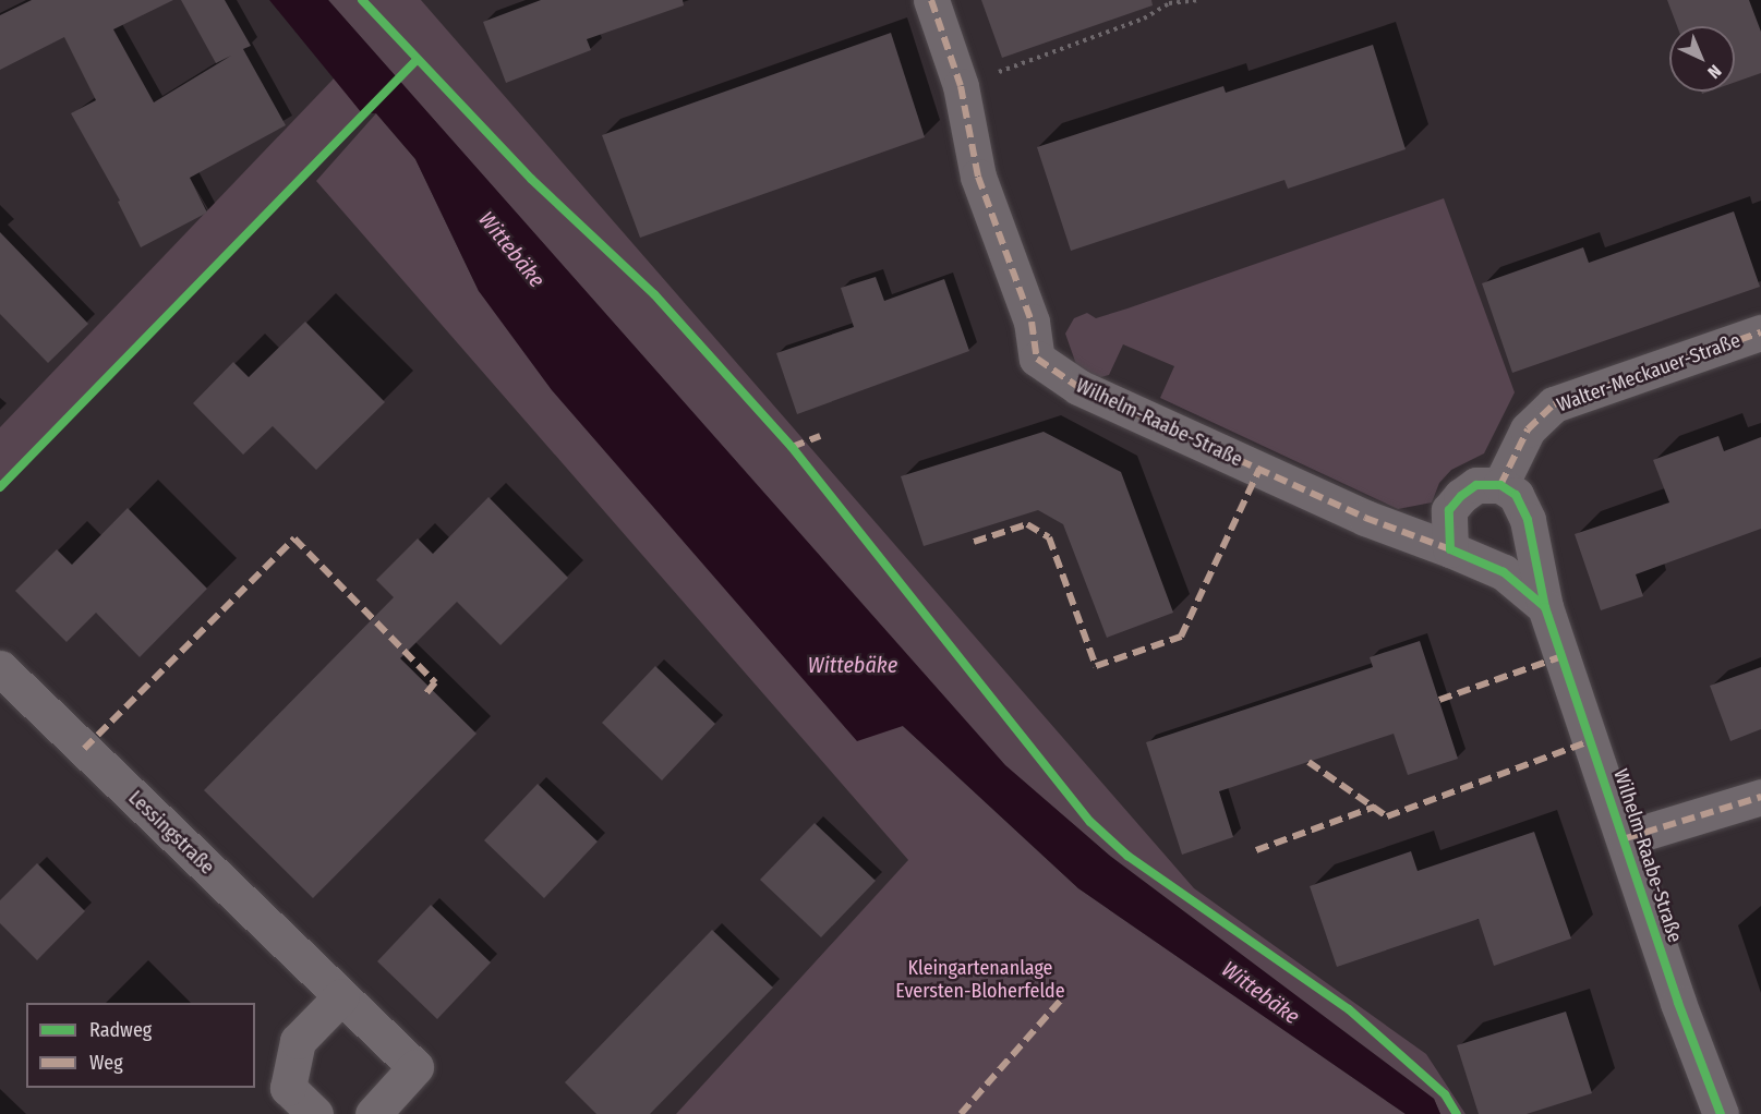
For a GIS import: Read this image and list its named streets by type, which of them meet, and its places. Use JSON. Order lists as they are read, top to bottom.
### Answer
{
  "streets": {
    "street": ["Walter-Meckauer-Straße", "Wilhelm-Raabe-Straße", "Lessingstraße"]
  },
  "crossings": [
    ["Walter-Meckauer-Straße", "Wilhelm-Raabe-Straße"]
  ],
  "water": ["Wittebäke"],
  "parks": ["Kleingartenanlage Eversten-Bloherfelde"],
  "legend": ["Radweg", "Weg"],
  "north": "bottom right"
}
